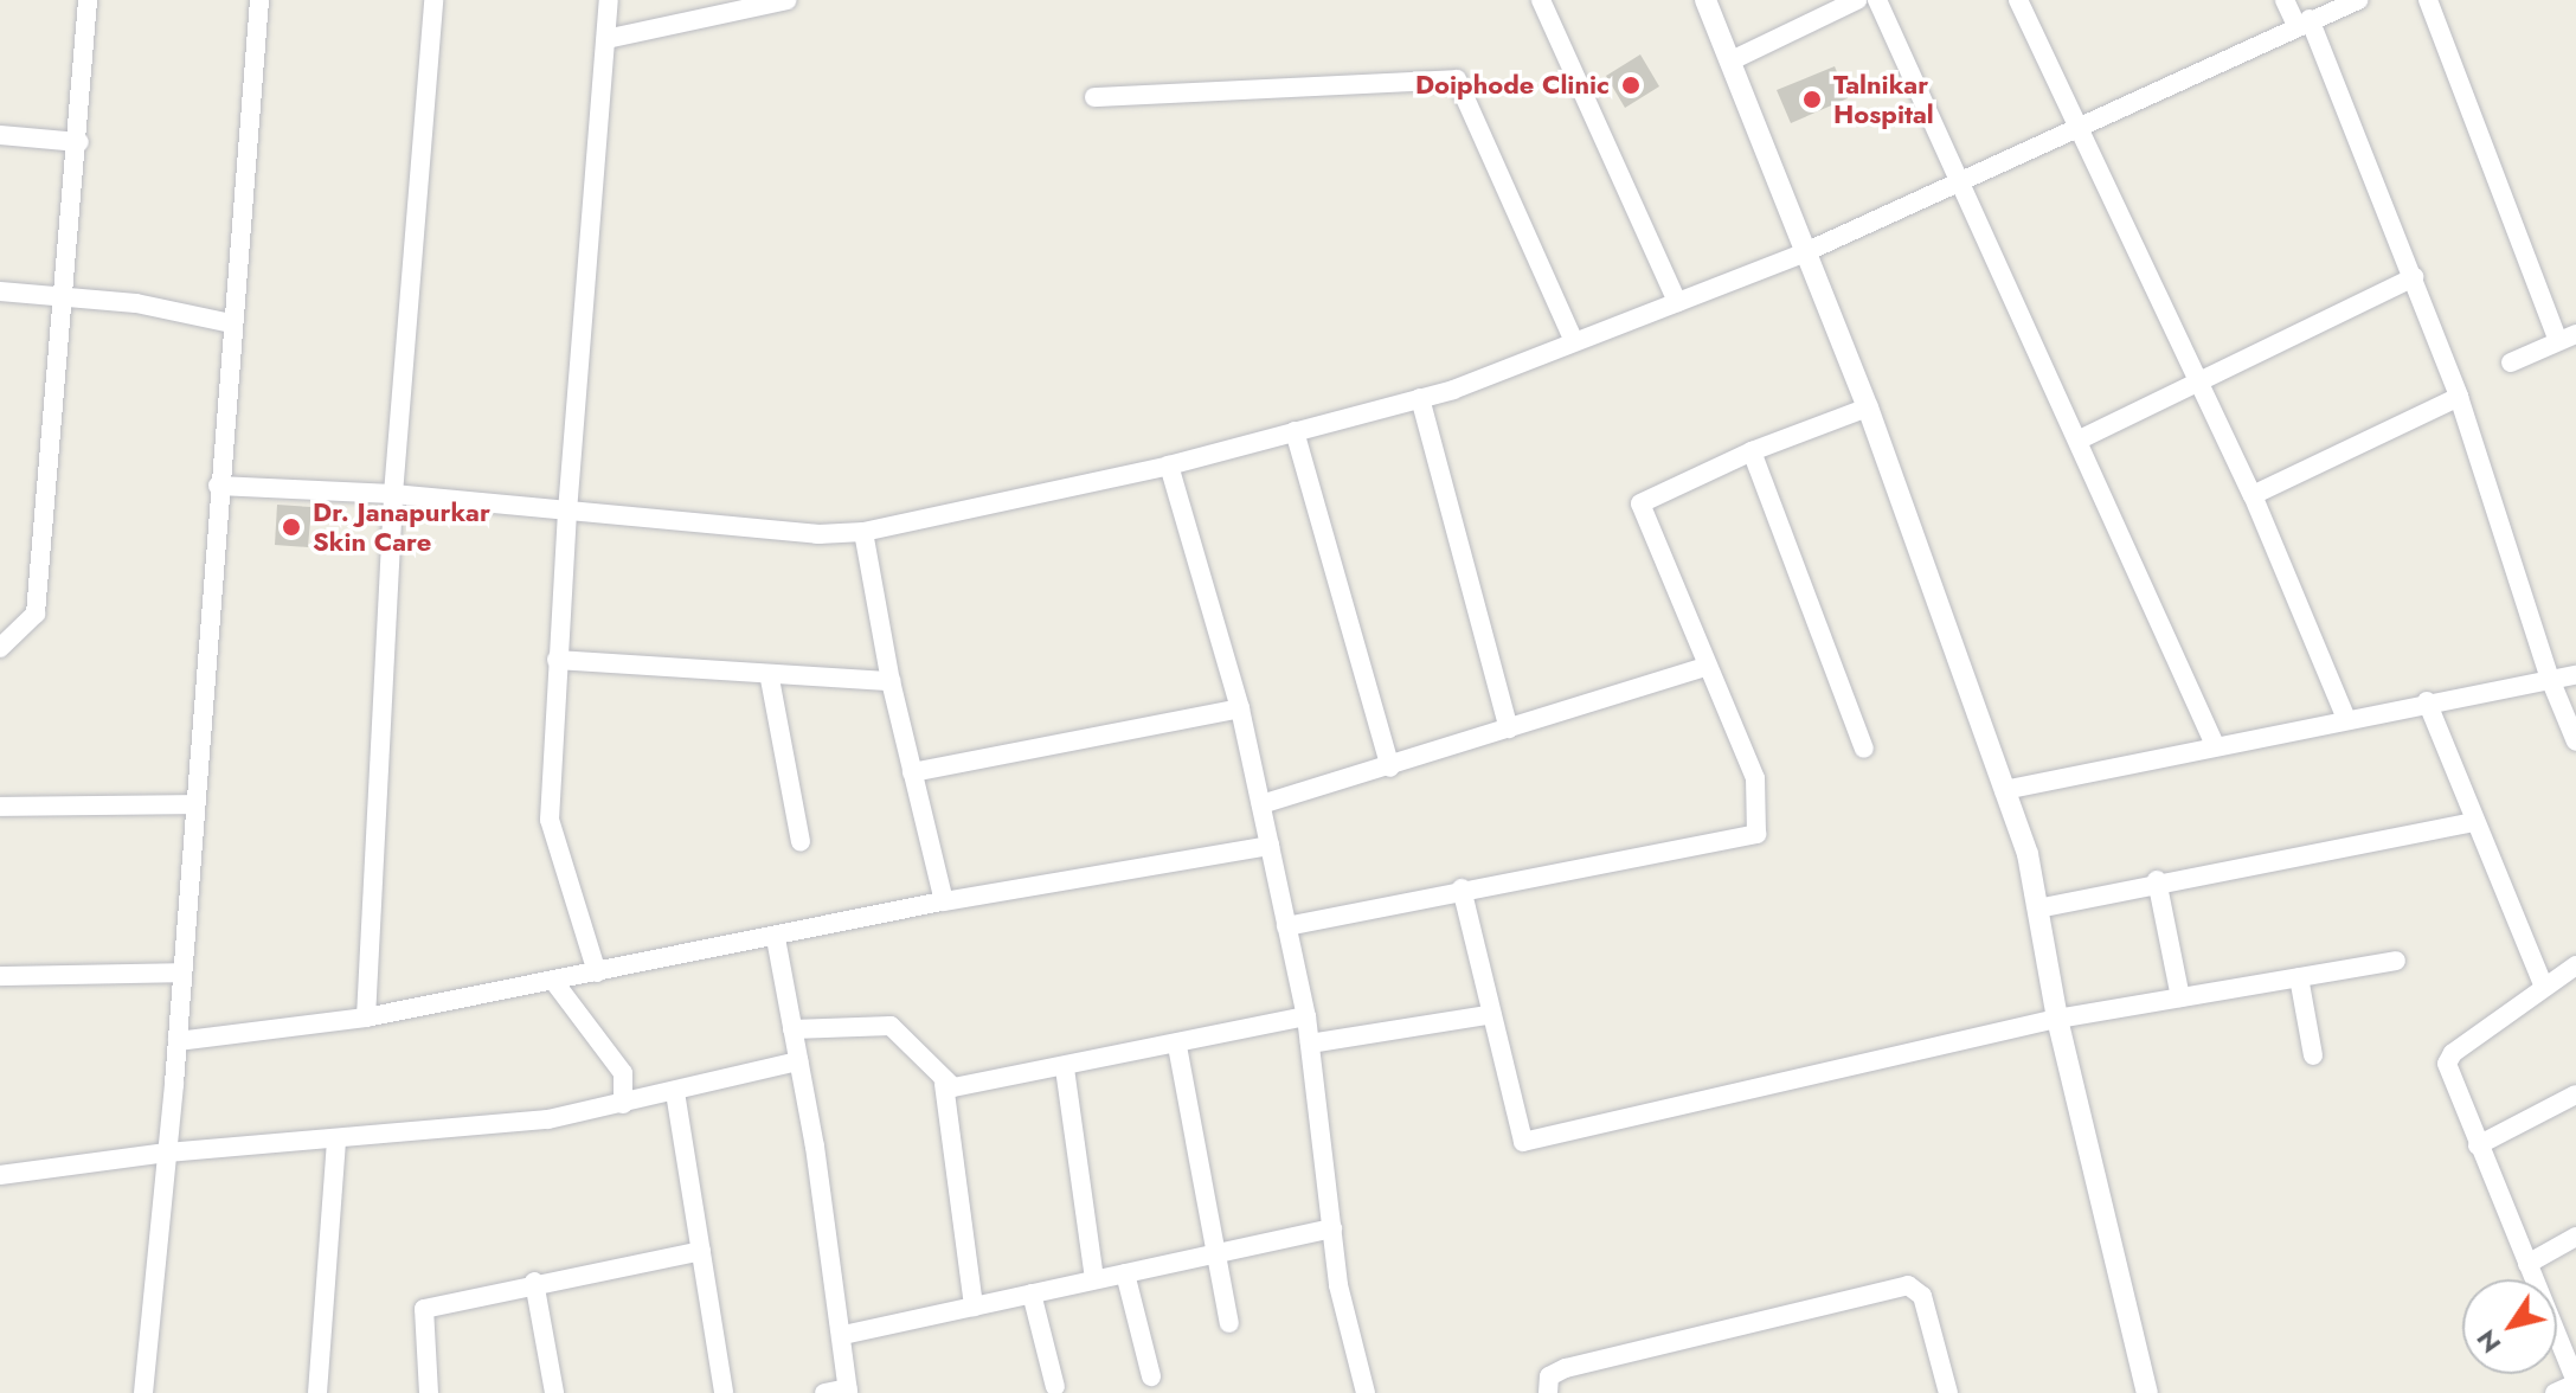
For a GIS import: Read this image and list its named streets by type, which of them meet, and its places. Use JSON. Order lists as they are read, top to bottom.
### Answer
{
  "places": ["Doiphode Clinic", "Talnikar Hospital", "Dr. Janapurkar Skin Care"],
  "north": "bottom left"
}
